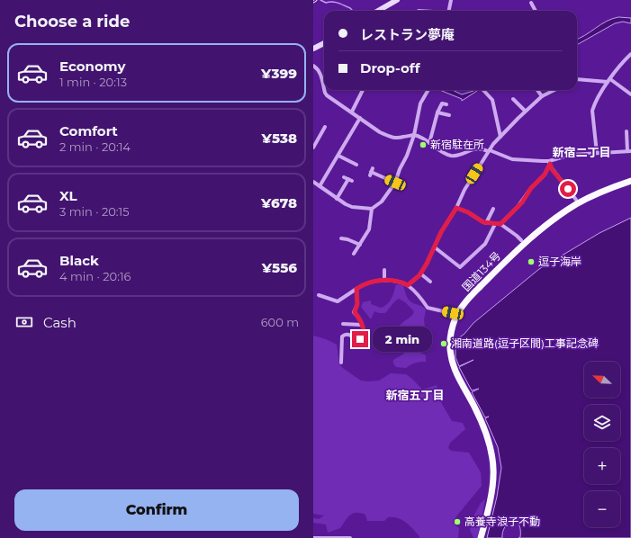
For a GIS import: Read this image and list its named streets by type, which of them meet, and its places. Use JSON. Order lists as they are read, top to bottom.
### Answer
{
  "streets": {
    "highway": ["国道134号"]
  },
  "districts": ["新宿二丁目", "新宿五丁目"],
  "places": [
    "新宿駐在所",
    "逗子海岸",
    "湘南道路(逗子区間)工事記念碑",
    "高養寺浪子不動"
  ],
  "north": "top left",
  "page": {
    "heading": "Choose a ride",
    "banner": ["レストラン夢庵", "Drop-off"],
    "list": [
      {
        "name": "Economy",
        "note": "1 min · 20:13",
        "value": "¥399"
      },
      {
        "name": "Comfort",
        "note": "2 min · 20:14",
        "value": "¥538"
      },
      {
        "name": "XL",
        "note": "3 min · 20:15",
        "value": "¥678"
      },
      {
        "name": "Black",
        "note": "4 min · 20:16",
        "value": "¥556"
      }
    ],
    "pay": ["Cash", "600 m"],
    "bubble": "2 min",
    "map_buttons": ["+", "−"],
    "buttons": "Confirm"
  }
}
